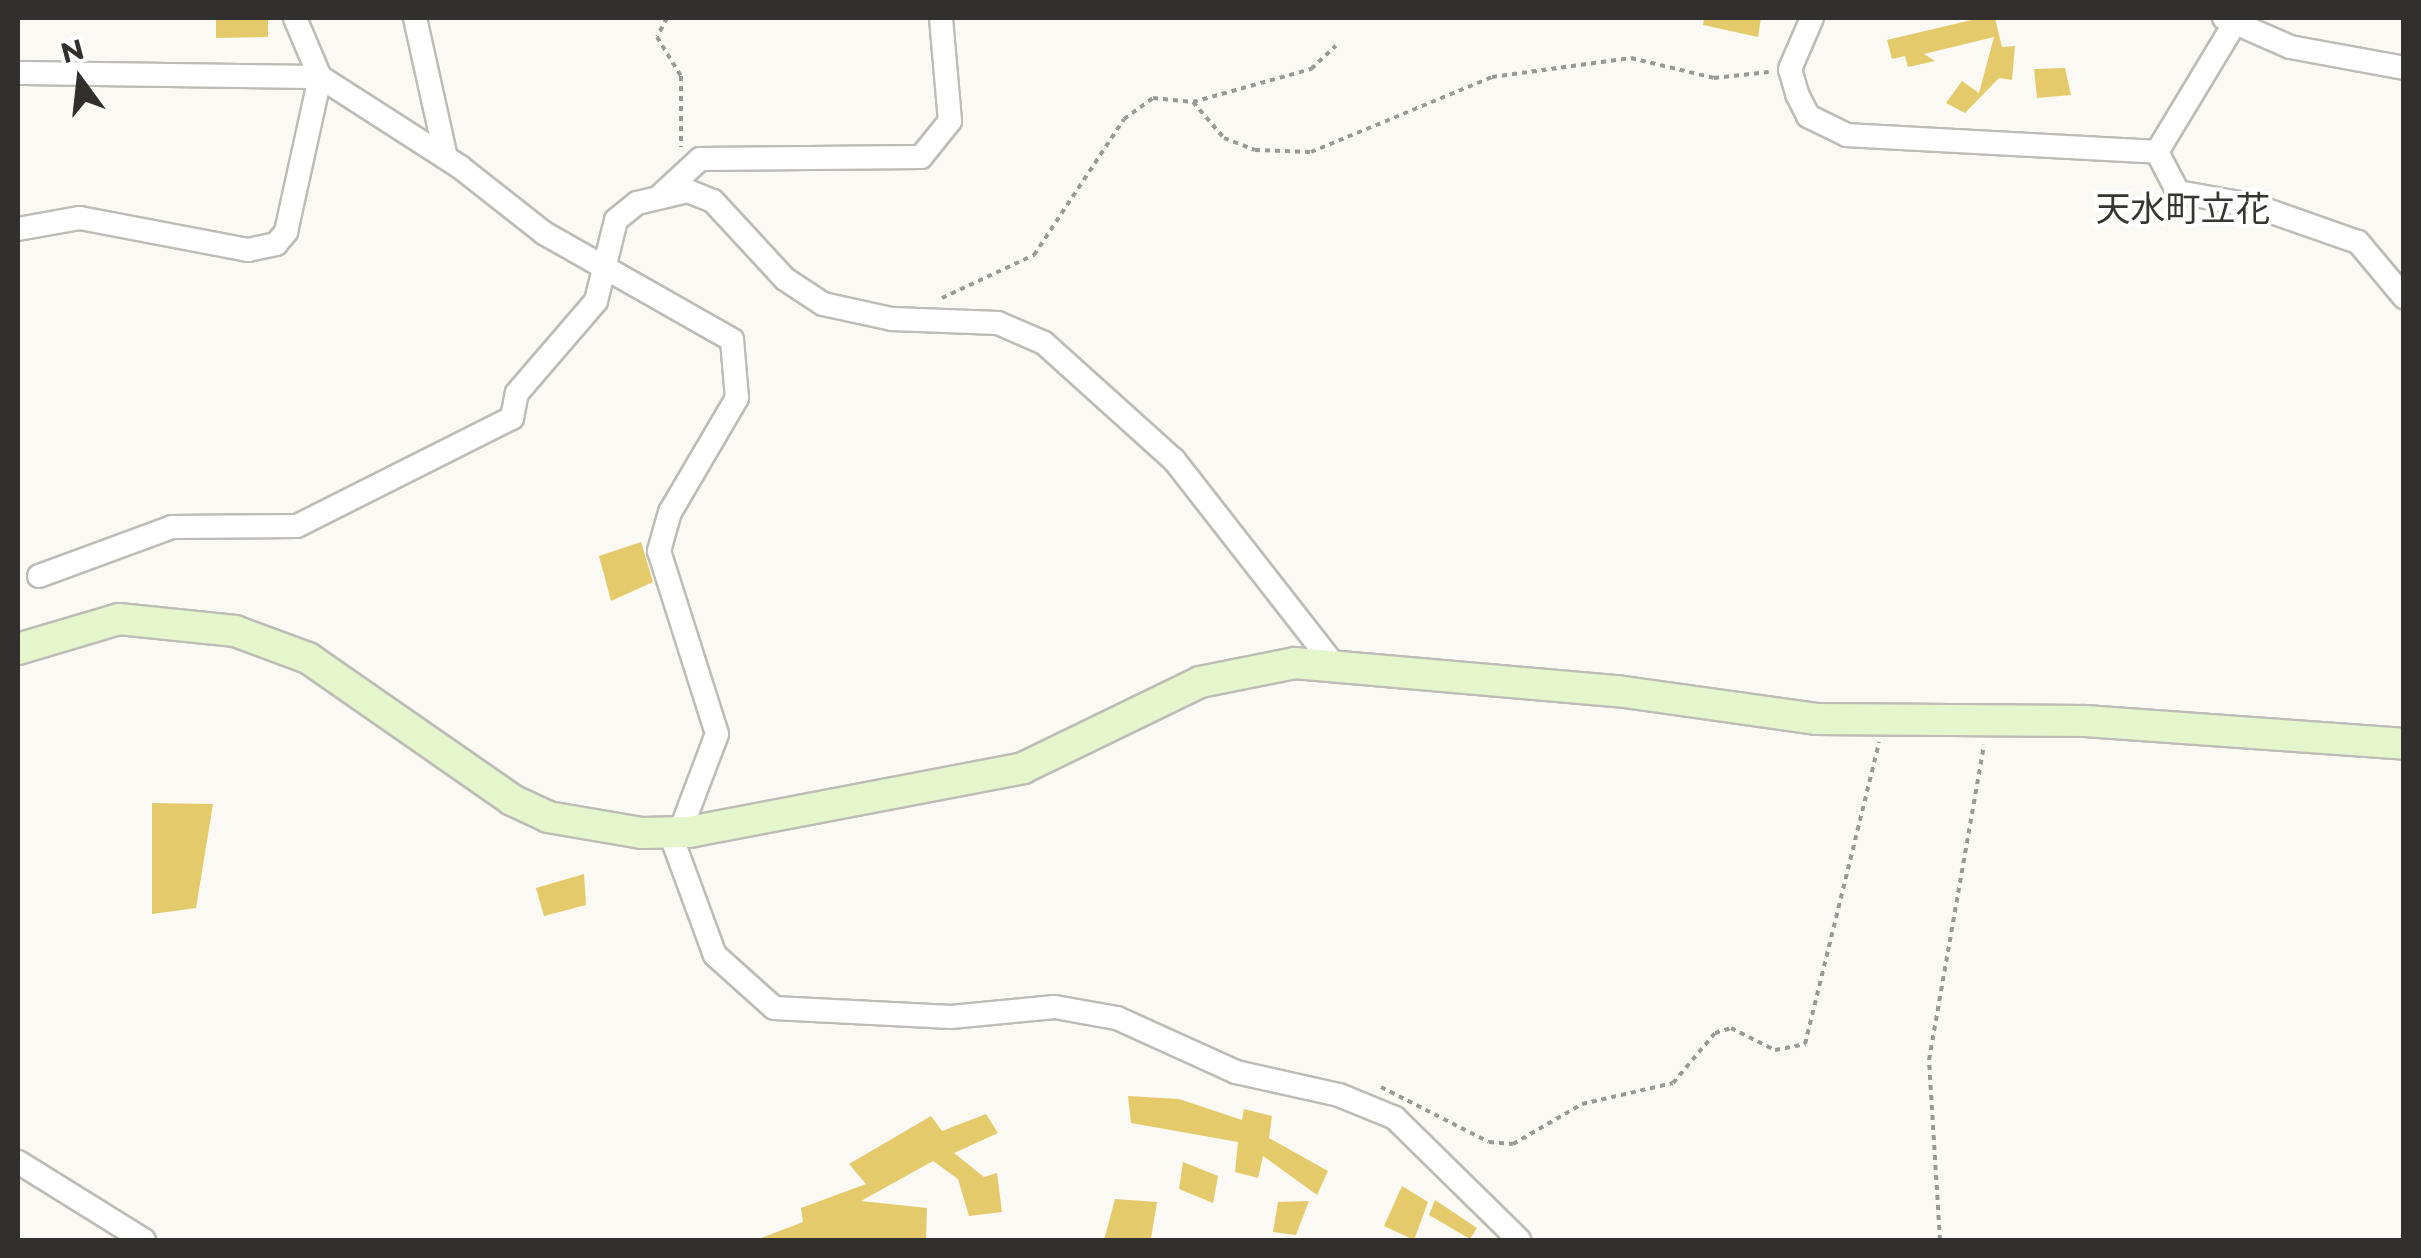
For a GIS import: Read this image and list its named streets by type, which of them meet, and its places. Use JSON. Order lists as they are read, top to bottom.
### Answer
{
  "districts": ["天水町立花"],
  "north": "top"
}
